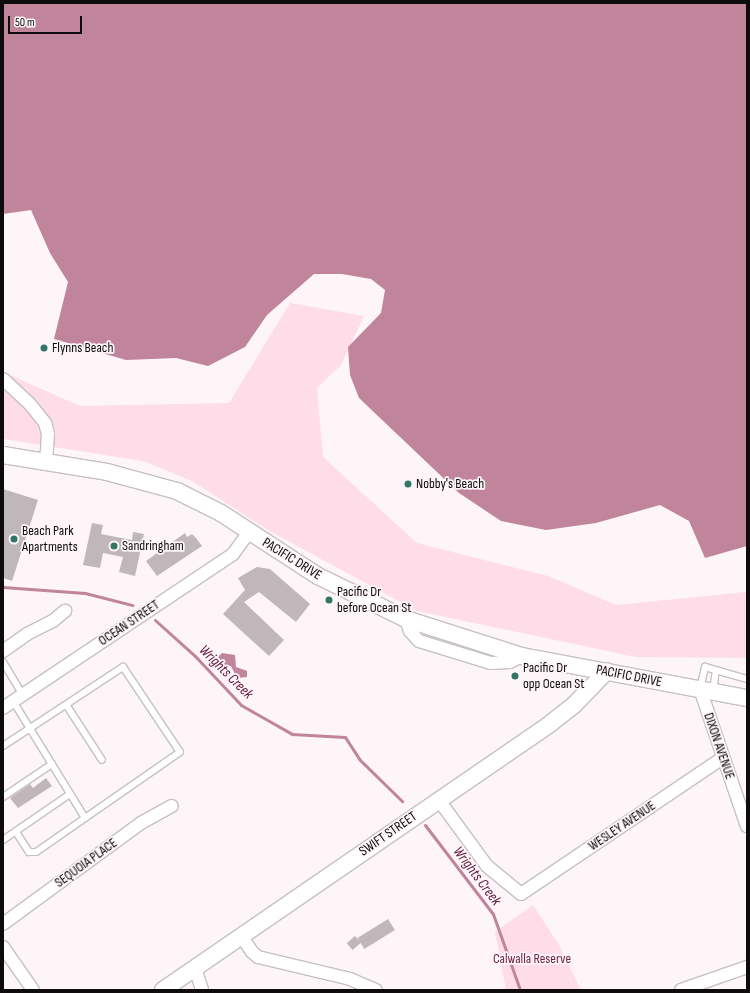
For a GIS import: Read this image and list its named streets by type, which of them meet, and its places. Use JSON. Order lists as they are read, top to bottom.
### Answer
{
  "streets": {
    "street": [
      "PACIFIC DRIVE",
      "OCEAN STREET",
      "DIXON AVENUE",
      "WESLEY AVENUE",
      "SWIFT STREET",
      "SEQUOIA PLACE"
    ]
  },
  "crossings": [
    ["PACIFIC DRIVE", "OCEAN STREET"],
    ["PACIFIC DRIVE", "DIXON AVENUE"],
    ["PACIFIC DRIVE", "SWIFT STREET"],
    ["DIXON AVENUE", "WESLEY AVENUE"],
    ["WESLEY AVENUE", "SWIFT STREET"]
  ],
  "water": ["Wrights Creek"],
  "parks": ["Calwalla Reserve"],
  "places": [
    "Flynns Beach",
    "Nobby's Beach",
    "Beach Park Apartments",
    "Sandringham",
    "Pacific Dr before Ocean St",
    "Pacific Dr opp Ocean St"
  ],
  "scale_bar": "50 m"
}
